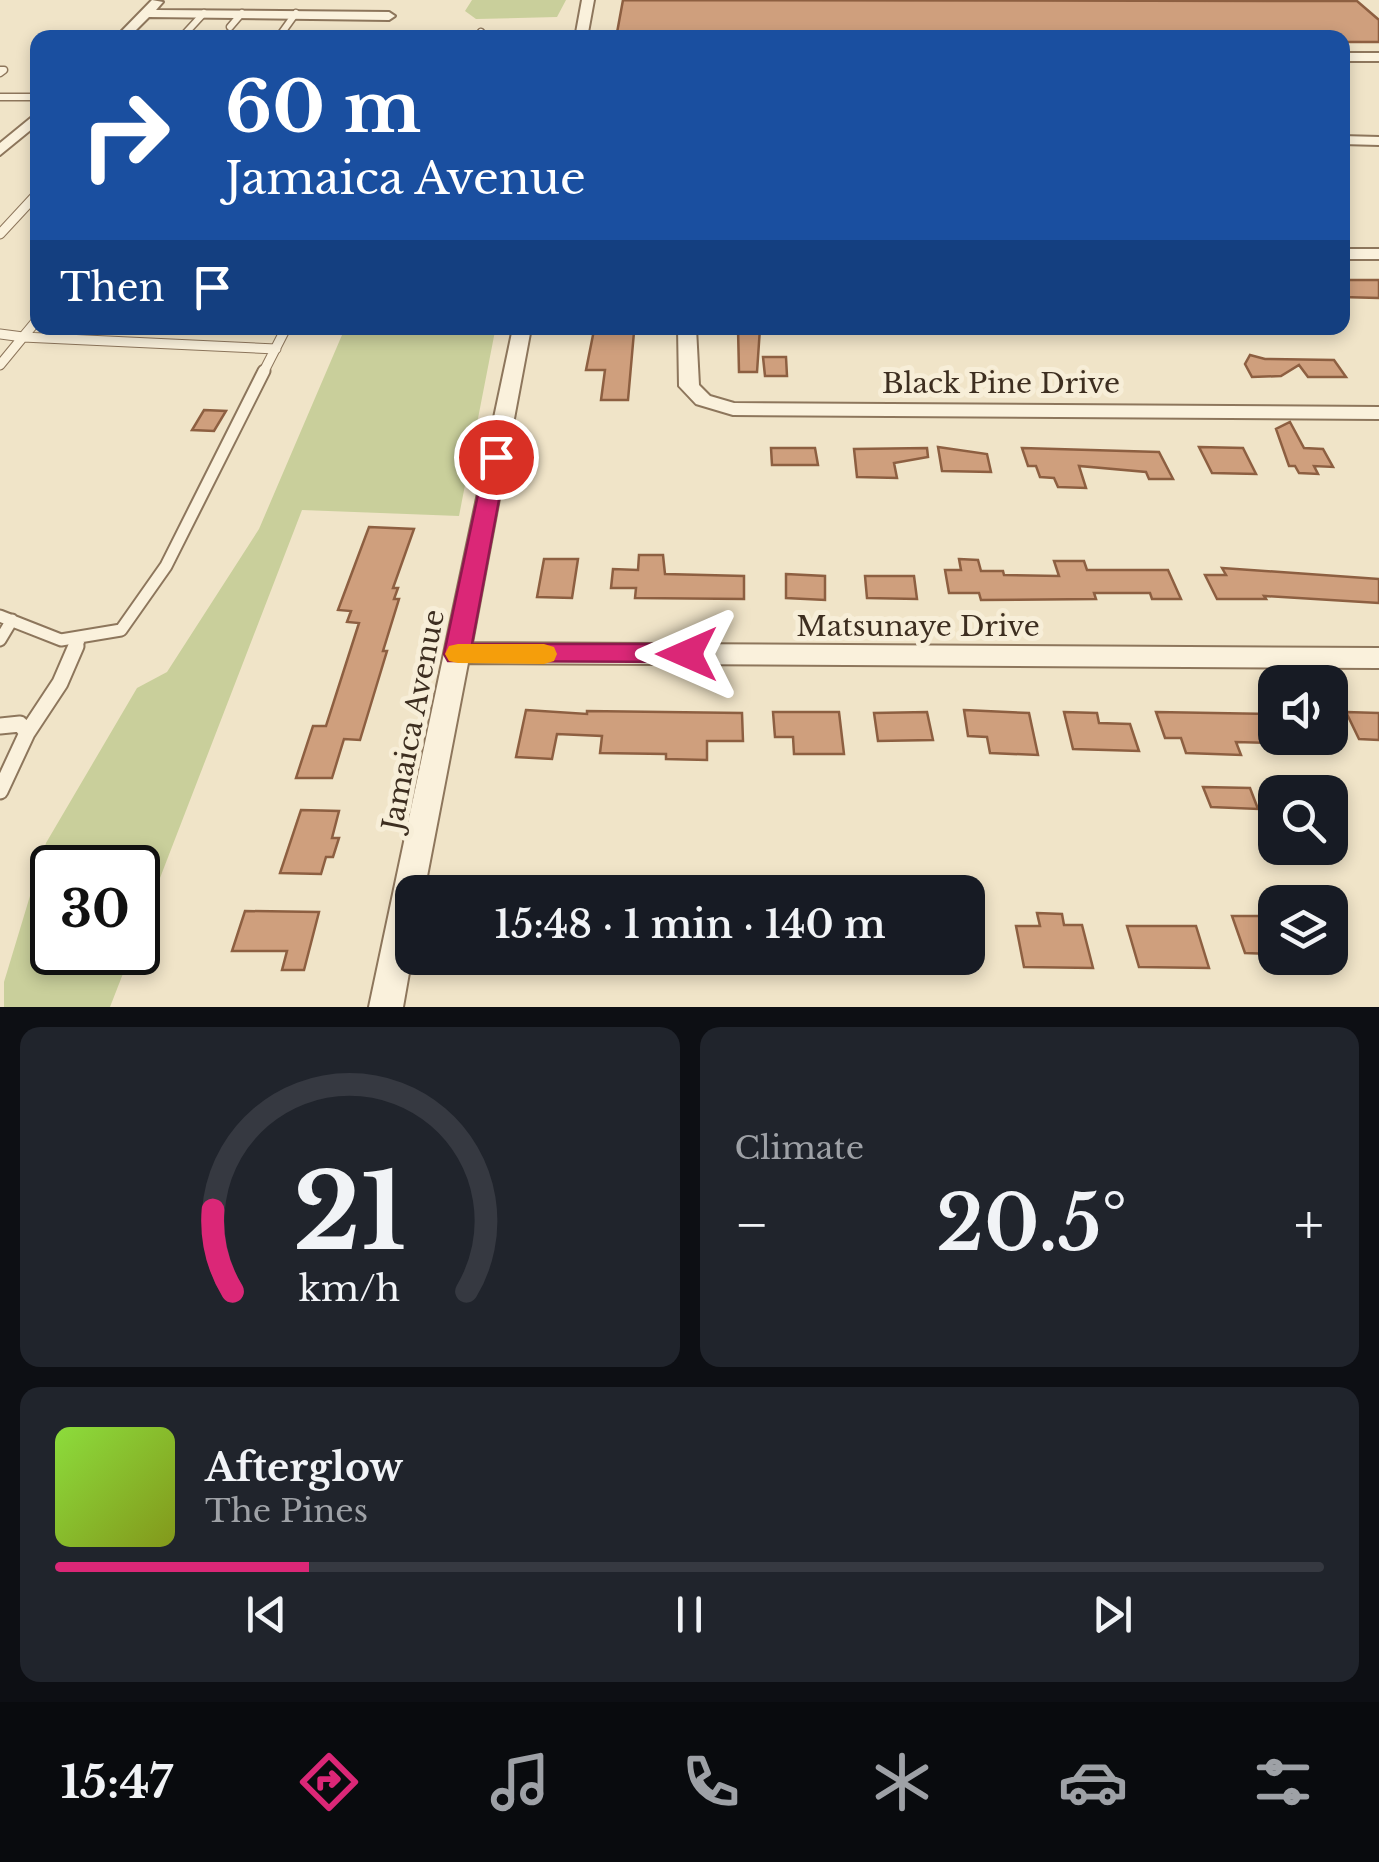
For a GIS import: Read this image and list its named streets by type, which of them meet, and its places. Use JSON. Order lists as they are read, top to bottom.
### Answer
{
  "streets": {
    "street": ["Black Pine Drive", "Matsunaye Drive", "Jamaica Avenue"]
  },
  "crossings": [
    ["Matsunaye Drive", "Jamaica Avenue"]
  ],
  "page": {
    "turn": ["60 m", "Jamaica Avenue"],
    "then": "Then",
    "limit": "30",
    "trip": "15:48 · 1 min · 140 m",
    "tile": "Climate",
    "heat": ["−", "20.5°", "+"],
    "song": ["Afterglow", "The Pines"],
    "tabs": "15:47",
    "gauge": ["21", "km/h"]
  }
}
